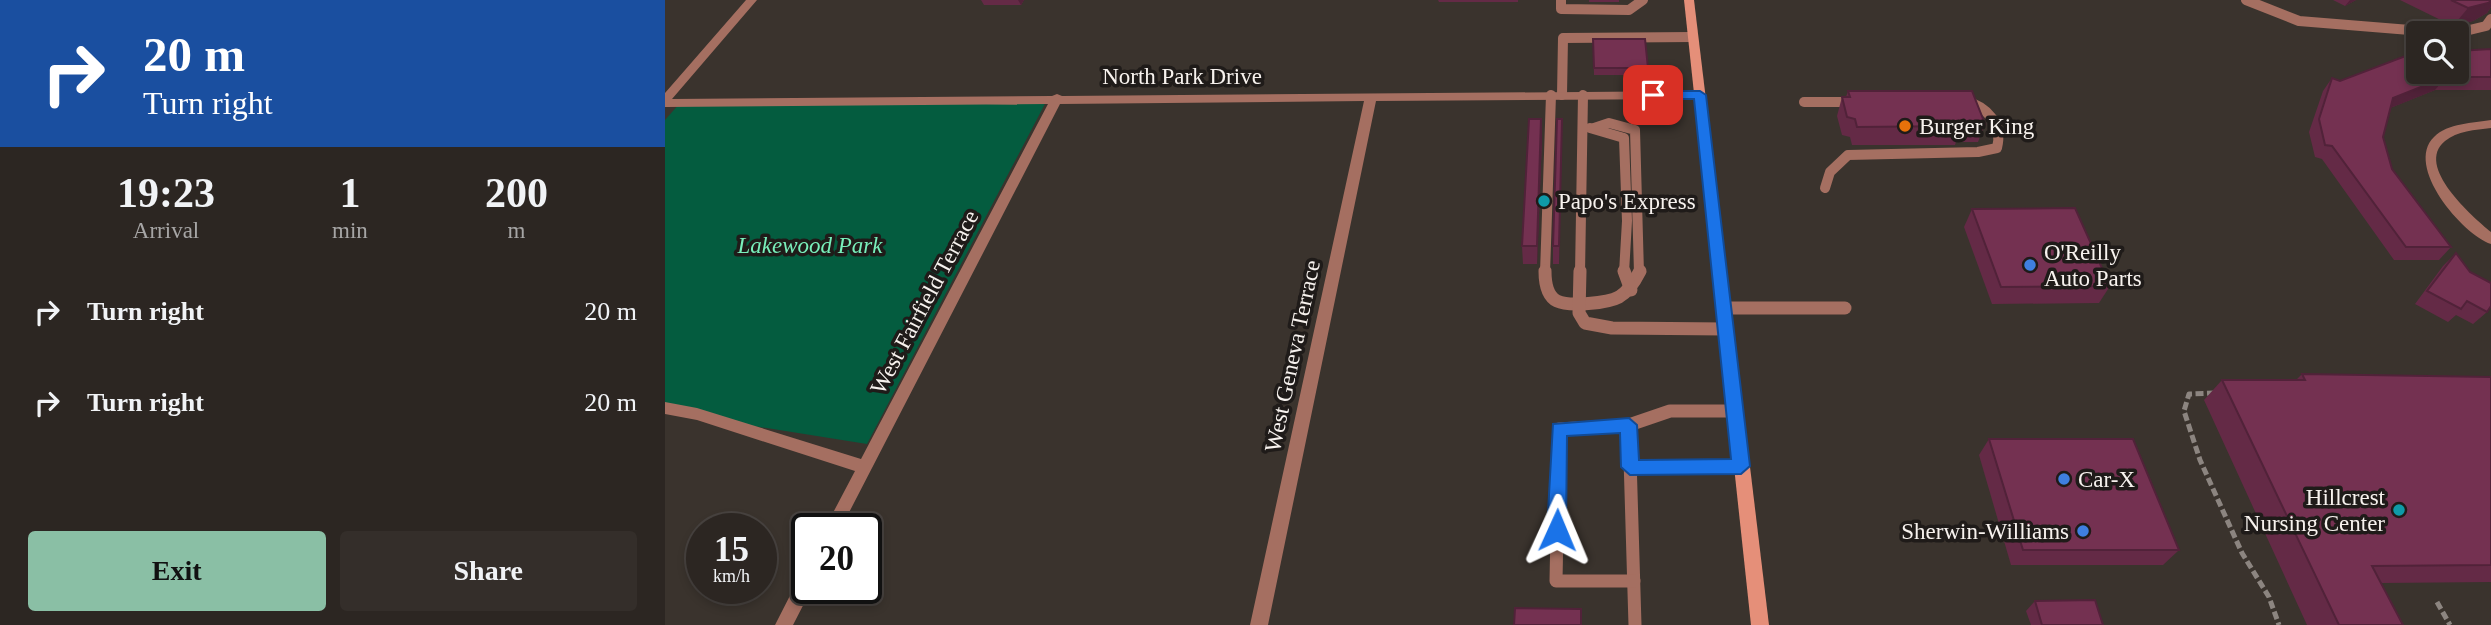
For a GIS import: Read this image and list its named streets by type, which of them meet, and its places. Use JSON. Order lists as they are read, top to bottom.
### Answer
{
  "streets": {
    "street": ["North Park Drive", "West Fairfield Terrace", "West Geneva Terrace"]
  },
  "crossings": [
    ["North Park Drive", "West Fairfield Terrace"],
    ["North Park Drive", "West Geneva Terrace"]
  ],
  "parks": ["Lakewood Park"],
  "places": [
    "Burger King",
    "Papo's Express",
    "O'Reilly Auto Parts",
    "Car-X",
    "Hillcrest Nursing Center",
    "Sherwin-Williams"
  ],
  "page": {
    "turn": ["20 m", "Turn right"],
    "eta": [
      "19:23",
      "Arrival",
      "1",
      "min",
      "200",
      "m"
    ],
    "list": [
      {
        "name": "Turn right",
        "value": "20 m"
      },
      {
        "name": "Turn right",
        "value": "20 m"
      }
    ],
    "speed": "15 km/h",
    "limit": "20",
    "buttons": ["Exit", "Share"]
  }
}
